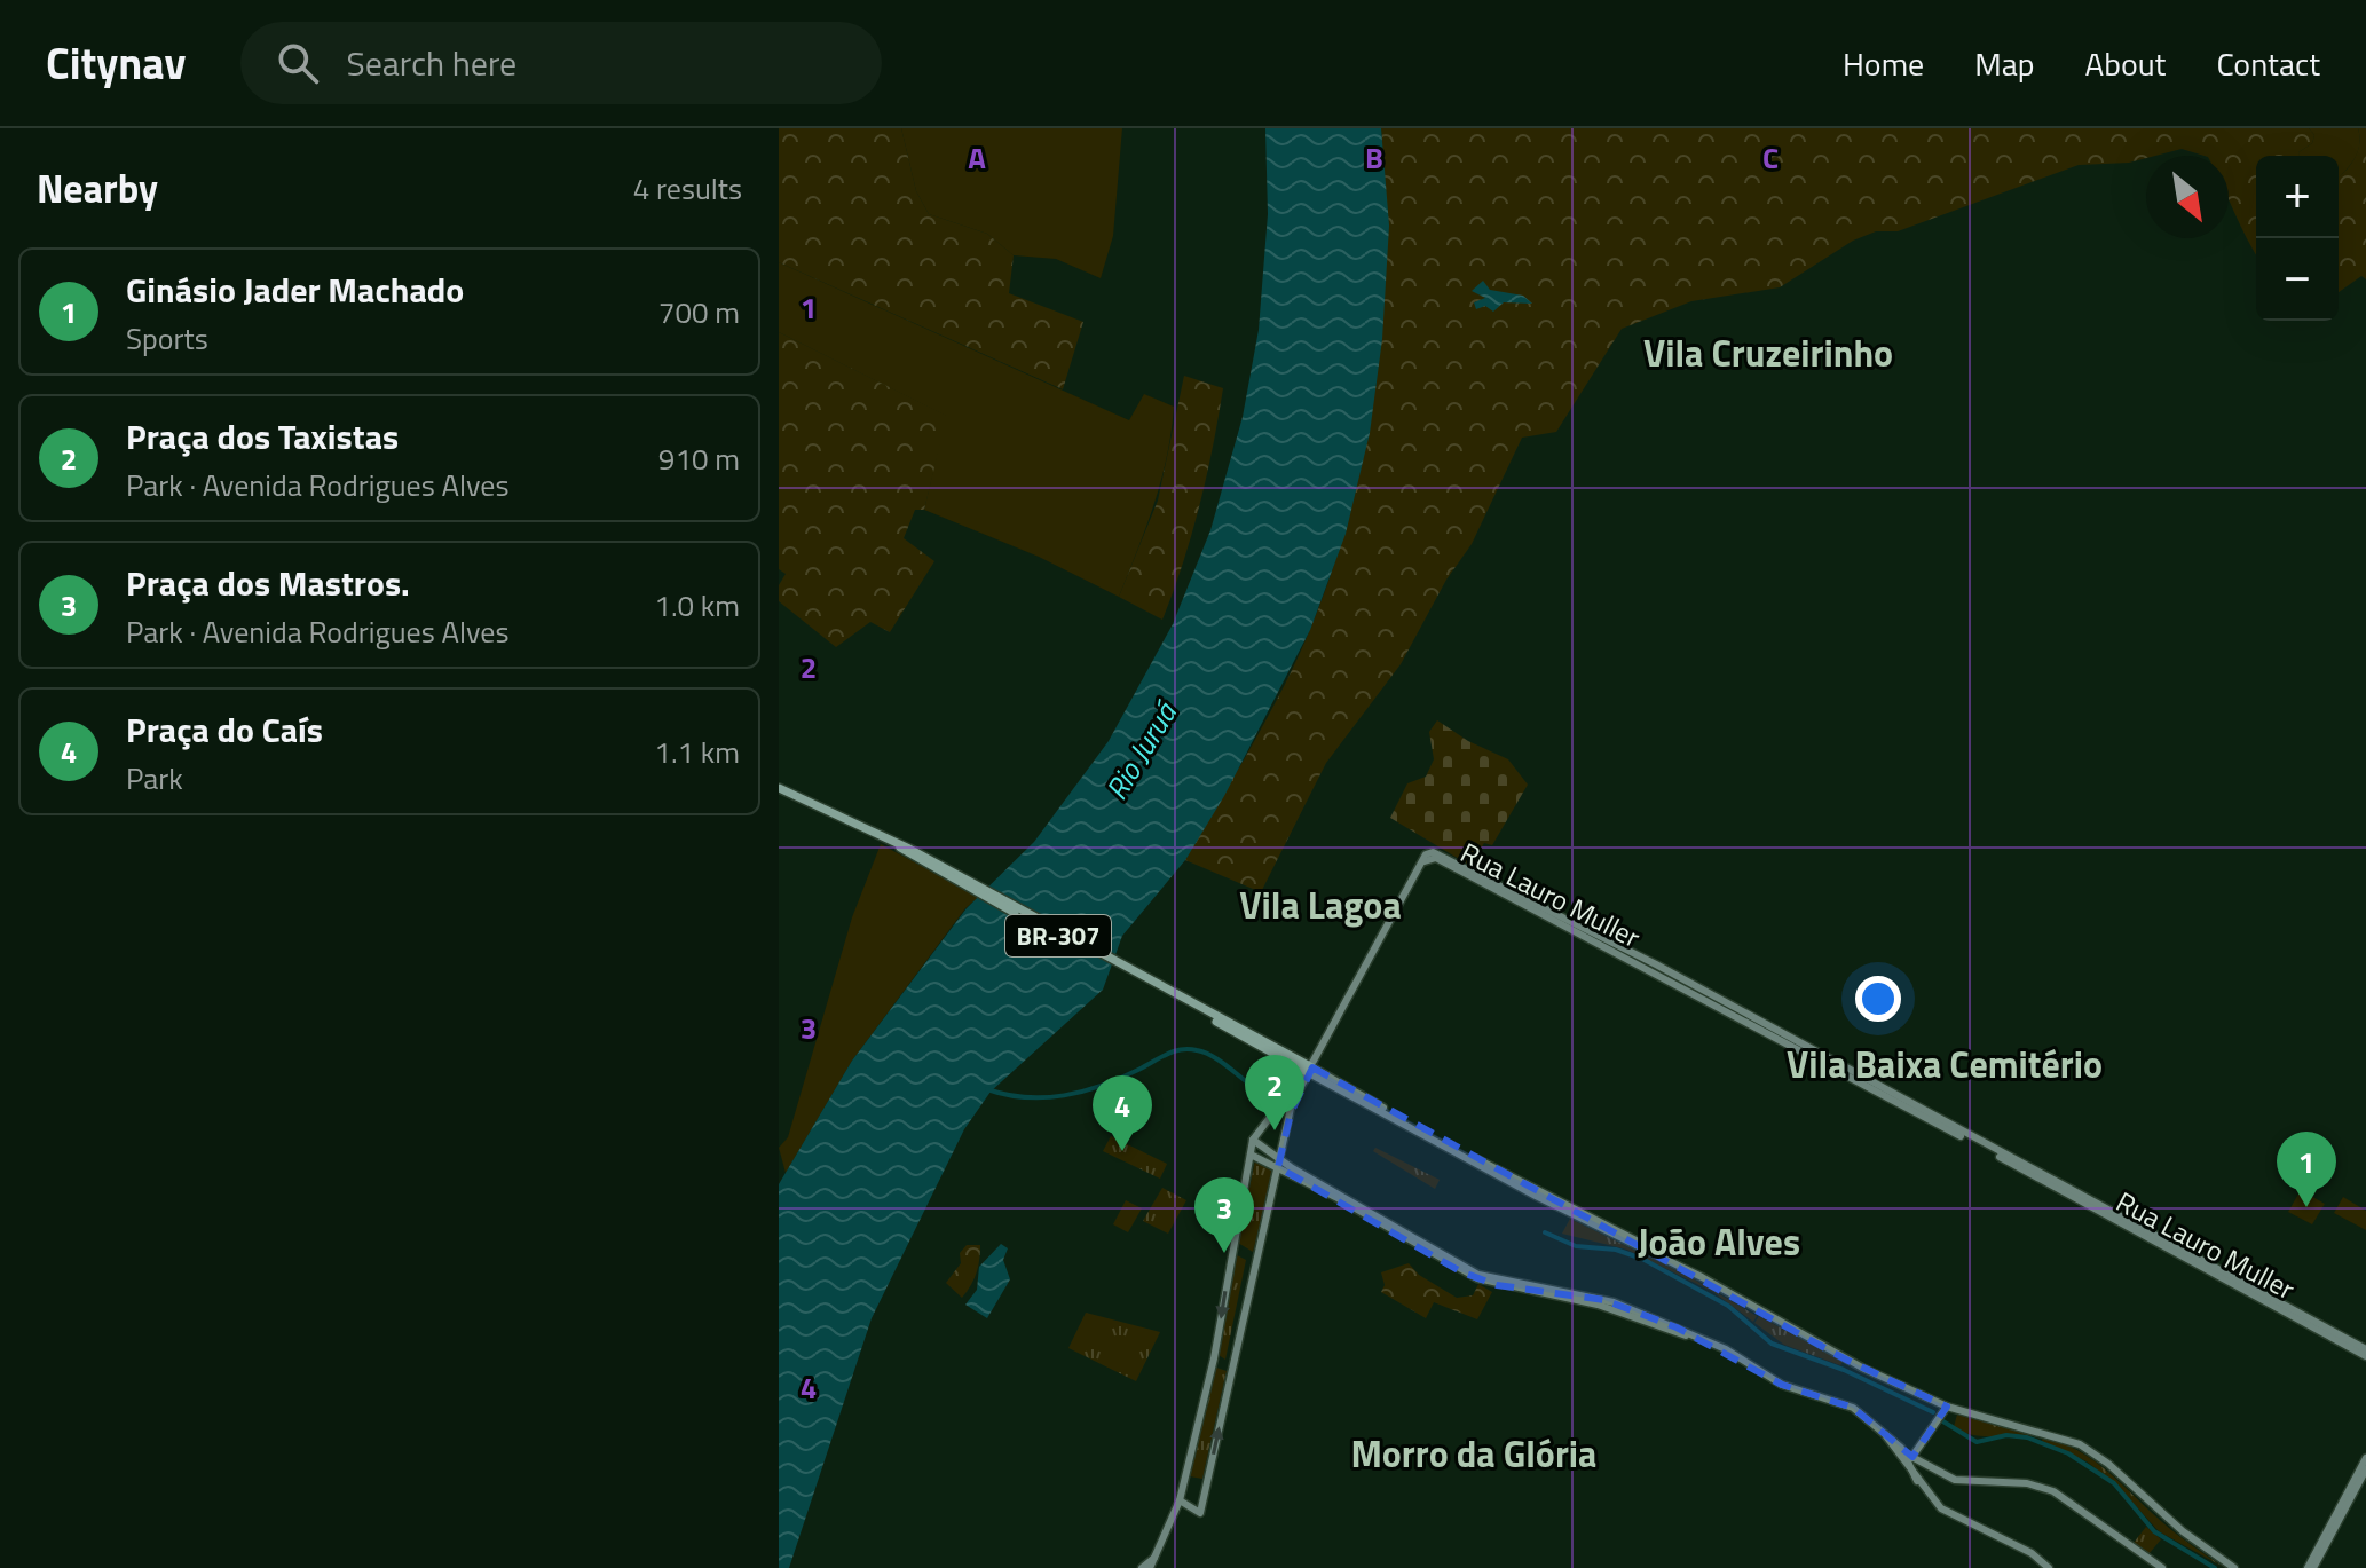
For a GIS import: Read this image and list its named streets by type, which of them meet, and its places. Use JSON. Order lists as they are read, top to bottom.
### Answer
{
  "streets": {
    "main road": ["BR-307"],
    "street": ["Rua Lauro Muller"]
  },
  "crossings": [
    ["Rua Lauro Muller", "BR-307"]
  ],
  "districts": [
    "Vila Cruzeirinho",
    "Vila Lagoa",
    "Vila Baixa Cemitério",
    "João Alves",
    "Morro da Glória"
  ],
  "water": ["Rio Juruá"],
  "north": "bottom right",
  "page": {
    "header": "Citynav",
    "search": "Search here",
    "nav": [
      "Home",
      "Map",
      "About",
      "Contact"
    ],
    "heading": ["Nearby", "4 results"],
    "map_buttons": ["+", "−"],
    "list": [
      {
        "mark": "1",
        "name": "Ginásio Jader Machado",
        "note": "Sports",
        "value": "700 m"
      },
      {
        "mark": "2",
        "name": "Praça dos Taxistas",
        "note": "Park · Avenida Rodrigues Alves",
        "value": "910 m"
      },
      {
        "mark": "3",
        "name": "Praça dos Mastros.",
        "note": "Park · Avenida Rodrigues Alves",
        "value": "1.0 km"
      },
      {
        "mark": "4",
        "name": "Praça do Caís",
        "note": "Park",
        "value": "1.1 km"
      }
    ],
    "pins": [
      "2",
      "4",
      "1",
      "3"
    ]
  },
  "grid": {
    "columns": ["A", "B", "C"],
    "rows": [
      "1",
      "2",
      "3",
      "4"
    ]
  }
}
